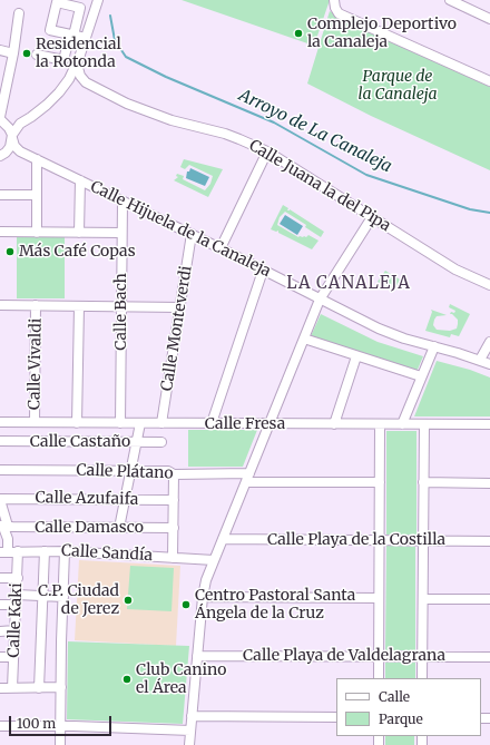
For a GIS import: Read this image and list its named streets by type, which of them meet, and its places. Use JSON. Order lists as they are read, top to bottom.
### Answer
{
  "streets": {
    "street": [
      "Calle Juana la del Pipa",
      "Calle Hijuela de la Canaleja",
      "Calle Bach",
      "Calle Monteverdi",
      "Calle Vivaldi",
      "Calle Fresa",
      "Calle Castaño",
      "Calle Plátano",
      "Calle Azufaifa",
      "Calle Damasco",
      "Calle Playa de la Costilla",
      "Calle Sandía",
      "Calle Kaki",
      "Calle Playa de Valdelagrana"
    ]
  },
  "crossings": [
    ["Calle Hijuela de la Canaleja", "Calle Bach"],
    ["Calle Hijuela de la Canaleja", "Calle Monteverdi"],
    ["Calle Bach", "Calle Fresa"],
    ["Calle Monteverdi", "Calle Fresa"],
    ["Calle Vivaldi", "Calle Fresa"],
    ["Calle Sandía", "Calle Kaki"]
  ],
  "districts": ["LA CANALEJA"],
  "water": ["Arroyo de La Canaleja"],
  "parks": ["Parque de la Canaleja"],
  "places": [
    "Complejo Deportivo la Canaleja",
    "Residencial la Rotonda",
    "Más Café Copas",
    "C.P. Ciudad de Jerez",
    "Centro Pastoral Santa Ángela de la Cruz",
    "Club Canino el Área"
  ],
  "legend": ["Calle", "Parque"],
  "scale_bar": "100 m"
}
